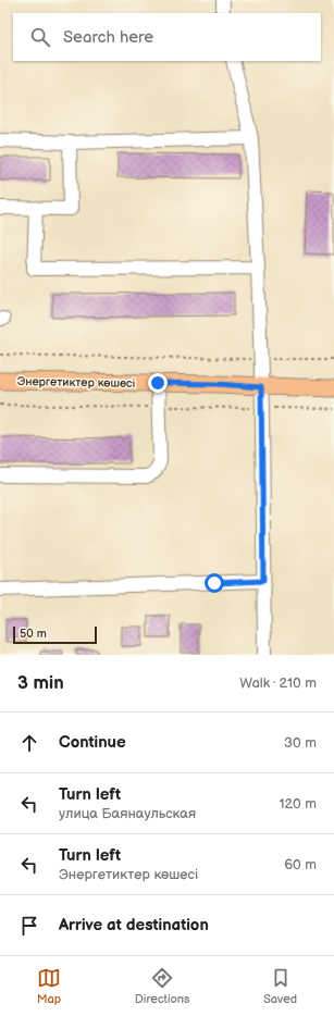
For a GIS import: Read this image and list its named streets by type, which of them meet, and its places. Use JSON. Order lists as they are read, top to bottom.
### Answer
{
  "streets": {
    "main road": ["Энергетиктер көшесі"]
  },
  "scale_bar": "50 m",
  "page": {
    "search": "Search here",
    "scale": "50 m",
    "heading": ["3 min", "Walk · 210 m"],
    "list": [
      ["Continue", "30 m"],
      ["Turn left", "улица Баянаульская", "120 m"],
      ["Turn left", "Энергетиктер көшесі", "60 m"],
      "Arrive at destination"
    ],
    "nav": ["Map", "Directions", "Saved"]
  }
}
